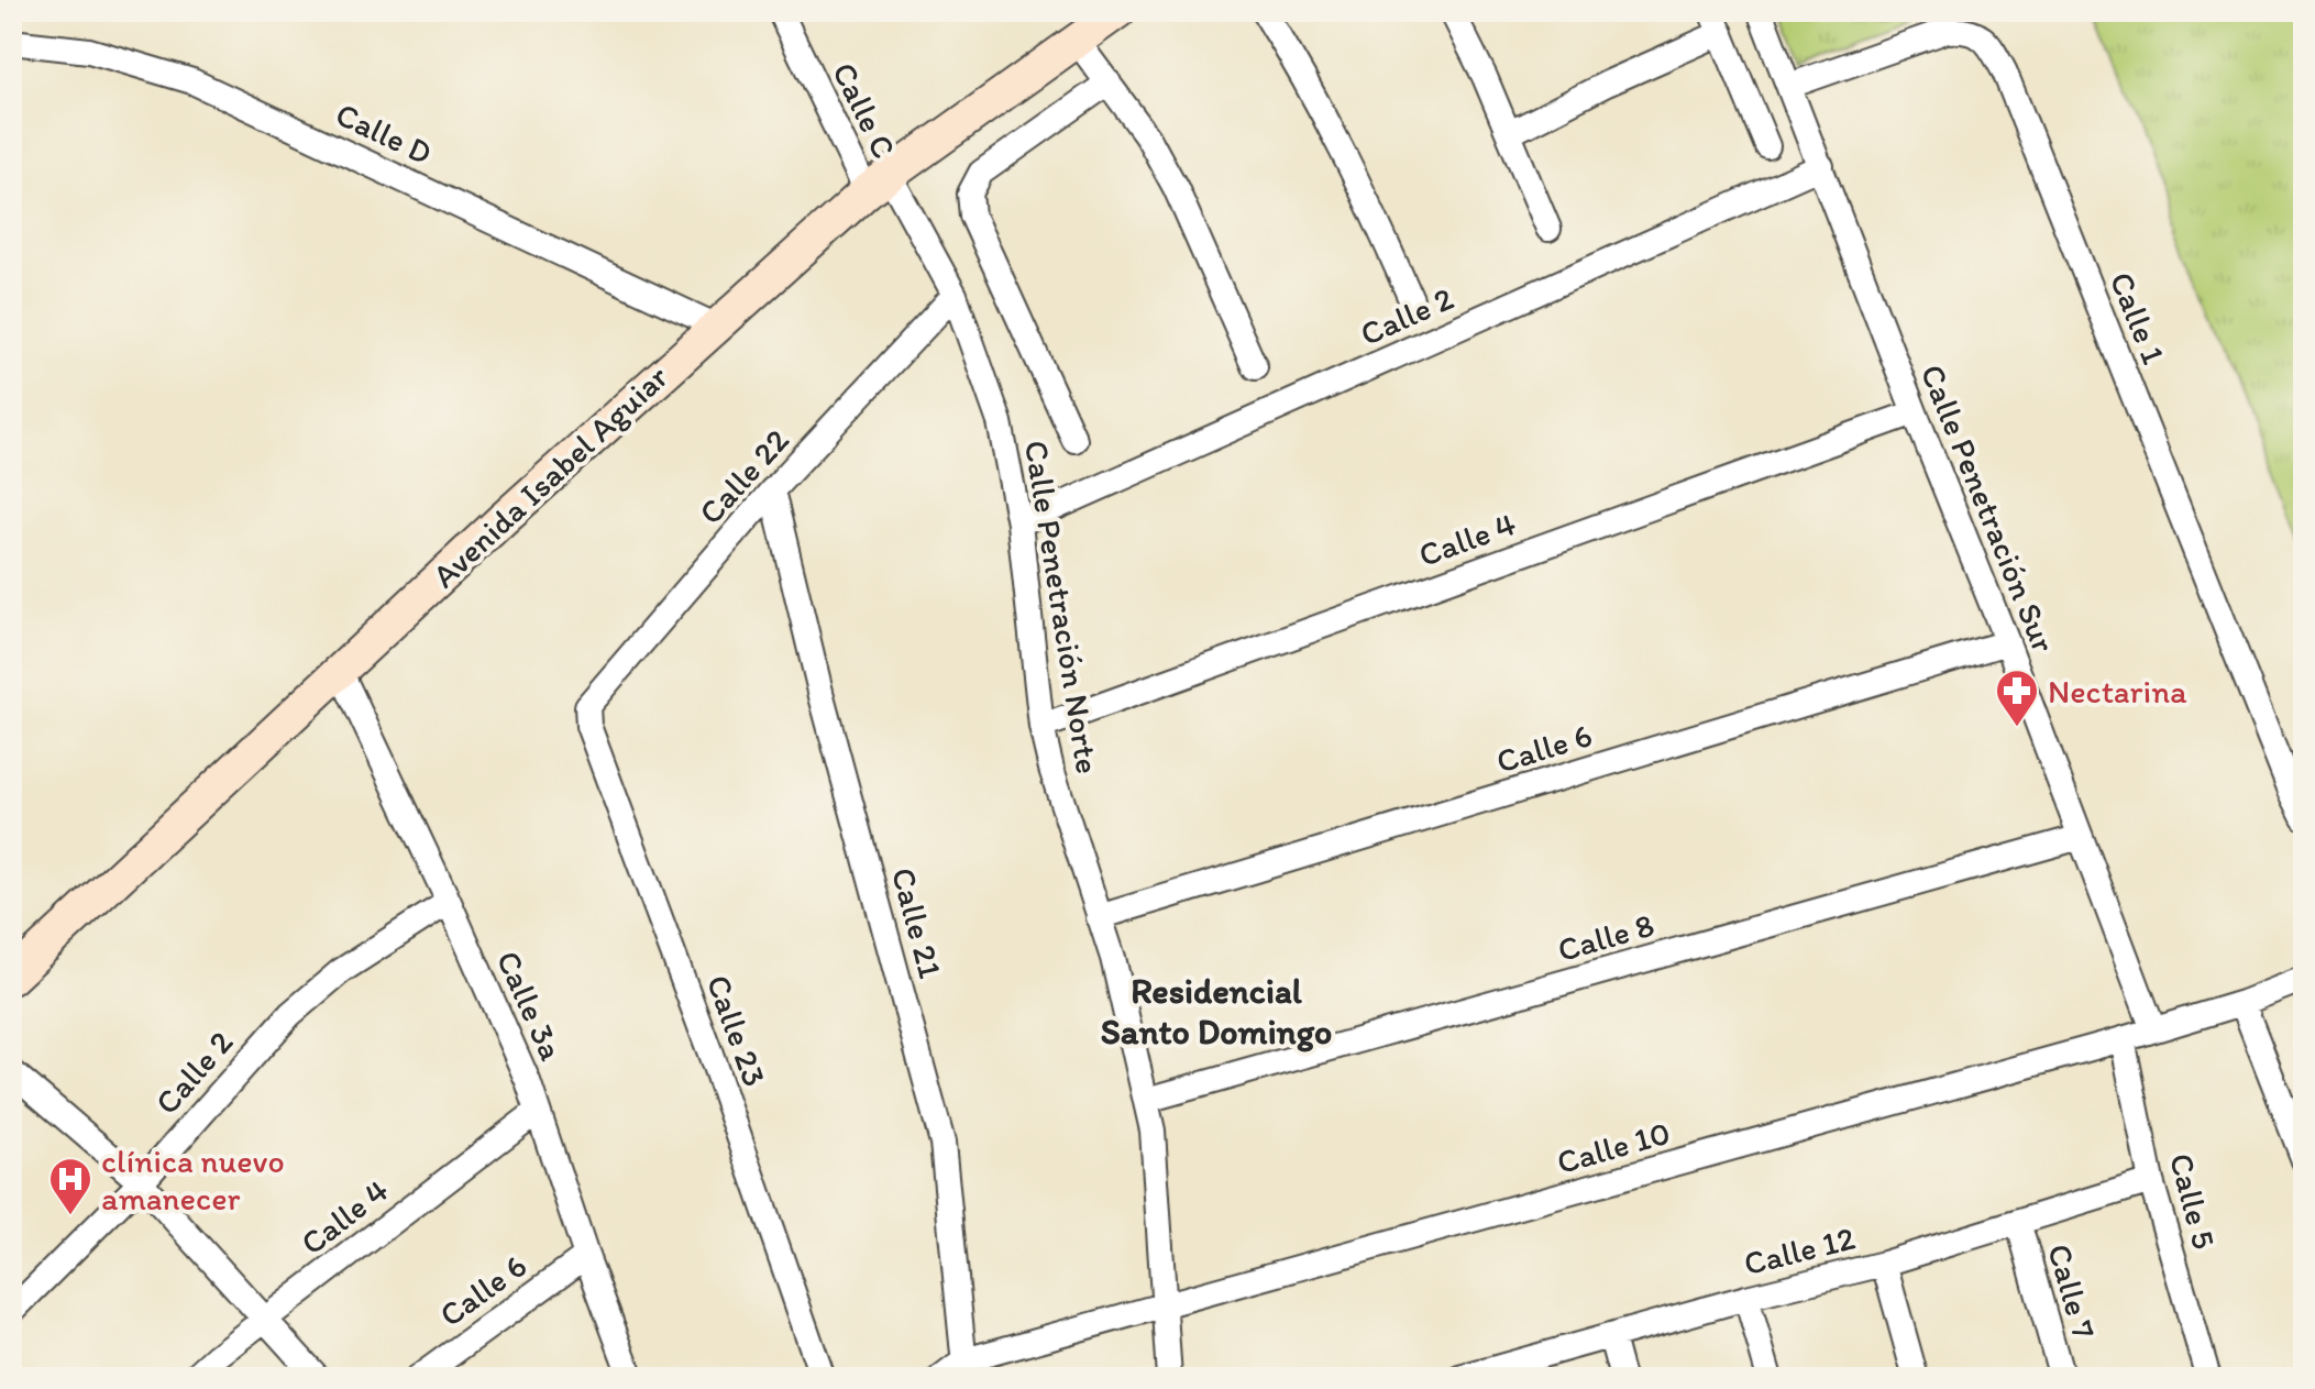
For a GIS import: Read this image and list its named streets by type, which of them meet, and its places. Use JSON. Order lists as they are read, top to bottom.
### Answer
{
  "streets": {
    "main road": ["Avenida Isabel Aguiar"],
    "street": [
      "Calle C",
      "Calle D",
      "Calle 2",
      "Calle 1",
      "Calle 22",
      "Calle Penetración Sur",
      "Calle 4",
      "Calle Penetración Norte",
      "Calle 6",
      "Calle 21",
      "Calle 8",
      "Calle 3a",
      "Calle 23",
      "Calle 10",
      "Calle 5",
      "Calle 12",
      "Calle 7"
    ]
  },
  "crossings": [
    ["Calle C", "Avenida Isabel Aguiar"],
    ["Calle C", "Calle Penetración Norte"],
    ["Calle D", "Avenida Isabel Aguiar"],
    ["Calle 2", "Calle Penetración Sur"],
    ["Calle 2", "Calle Penetración Norte"],
    ["Calle 2", "Calle 3a"],
    ["Calle 1", "Calle Penetración Sur"],
    ["Avenida Isabel Aguiar", "Calle Penetración Norte"],
    ["Avenida Isabel Aguiar", "Calle 3a"],
    ["Calle 22", "Calle Penetración Norte"],
    ["Calle 22", "Calle 21"],
    ["Calle 22", "Calle 23"],
    ["Calle Penetración Sur", "Calle 4"],
    ["Calle Penetración Sur", "Calle 6"],
    ["Calle Penetración Sur", "Calle 8"],
    ["Calle Penetración Sur", "Calle 10"],
    ["Calle 4", "Calle Penetración Norte"],
    ["Calle 4", "Calle 3a"],
    ["Calle Penetración Norte", "Calle 6"],
    ["Calle Penetración Norte", "Calle 8"],
    ["Calle Penetración Norte", "Calle 10"],
    ["Calle 6", "Calle 3a"],
    ["Calle 21", "Calle 10"],
    ["Calle 10", "Calle 5"],
    ["Calle 5", "Calle 12"],
    ["Calle 12", "Calle 7"]
  ],
  "districts": ["Residencial Santo Domingo"],
  "places": {
    "pharmacy": ["Nectarina"],
    "hospital": ["clínica nuevo amanecer"]
  }
}
